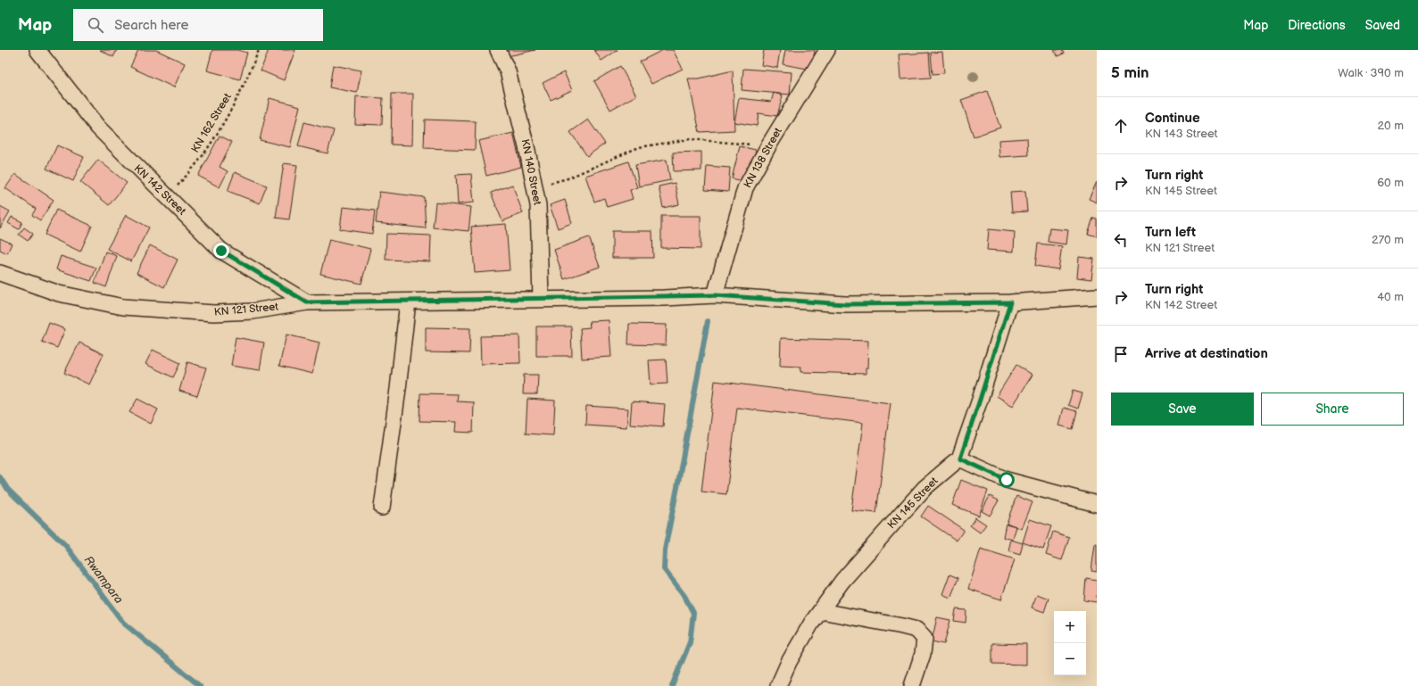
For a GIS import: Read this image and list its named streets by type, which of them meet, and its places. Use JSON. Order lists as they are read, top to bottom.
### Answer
{
  "streets": {
    "street": [
      "KN 138 Street",
      "KN 140 Street",
      "KN 142 Street",
      "KN 121 Street",
      "KN 145 Street"
    ],
    "path": ["KN 162 Street"]
  },
  "crossings": [
    ["KN 162 Street", "KN 142 Street"],
    ["KN 138 Street", "KN 121 Street"],
    ["KN 140 Street", "KN 121 Street"],
    ["KN 142 Street", "KN 121 Street"]
  ],
  "water": ["Rwampara"],
  "page": {
    "header": "Map",
    "search": "Search here",
    "nav": ["Map", "Directions", "Saved"],
    "heading": ["5 min", "Walk · 390 m"],
    "list": [
      ["Continue", "KN 143 Street", "20 m"],
      ["Turn right", "KN 145 Street", "60 m"],
      ["Turn left", "KN 121 Street", "270 m"],
      ["Turn right", "KN 142 Street", "40 m"],
      "Arrive at destination"
    ],
    "buttons": ["Save", "Share"],
    "map_buttons": ["+", "−"]
  }
}
